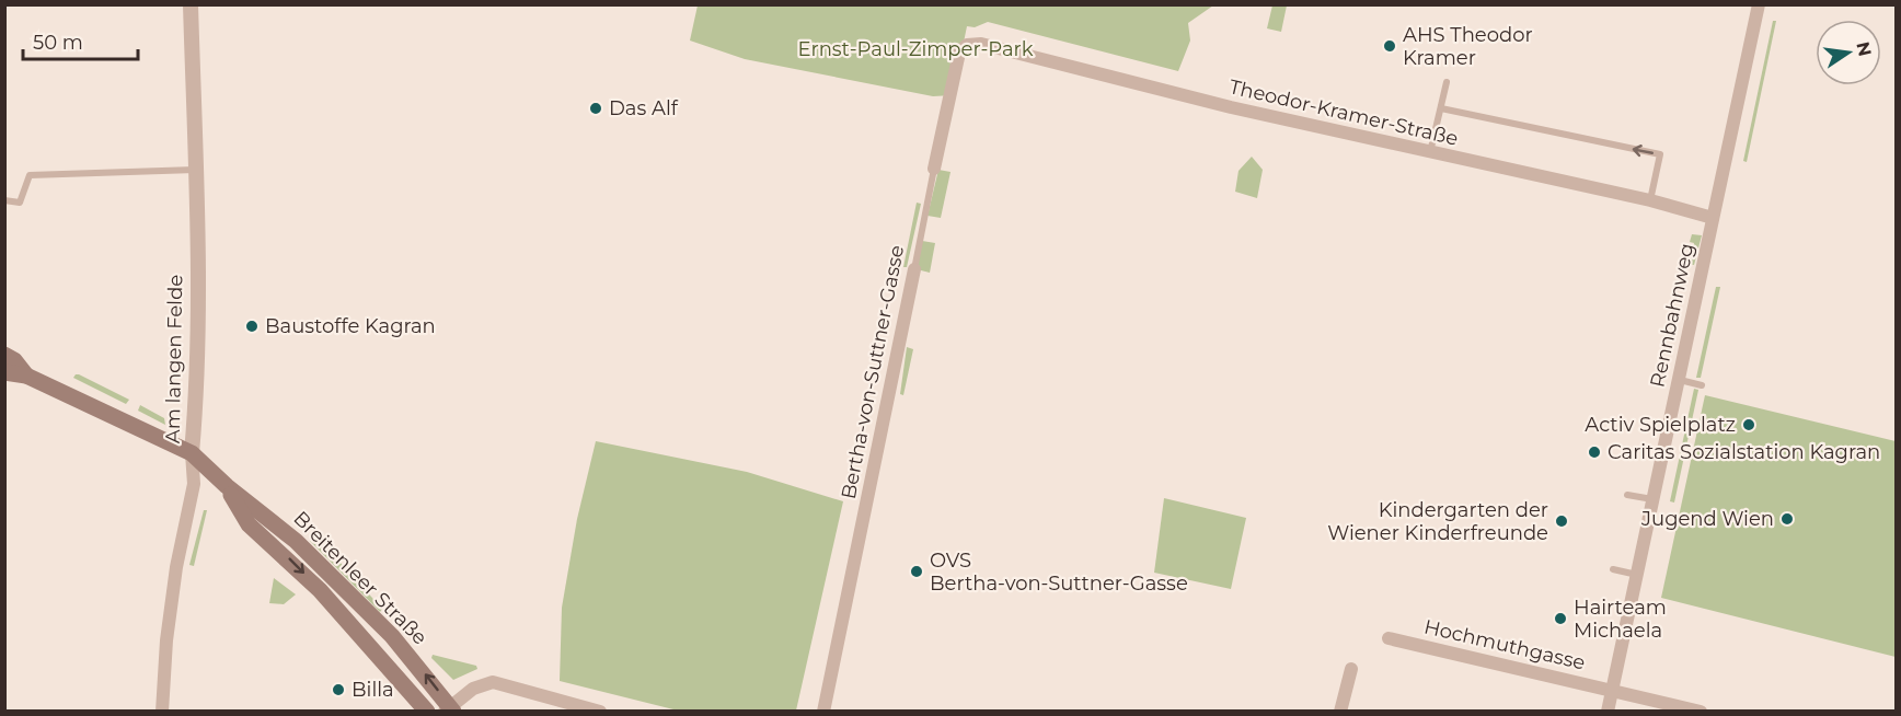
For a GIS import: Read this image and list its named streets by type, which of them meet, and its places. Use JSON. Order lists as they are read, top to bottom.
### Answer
{
  "streets": {
    "main road": ["Breitenleer Straße"],
    "street": [
      "Theodor-Kramer-Straße",
      "Rennbahnweg",
      "Am langen Felde",
      "Bertha-von-Suttner-Gasse",
      "Hochmuthgasse"
    ]
  },
  "crossings": [
    ["Theodor-Kramer-Straße", "Rennbahnweg"],
    ["Theodor-Kramer-Straße", "Bertha-von-Suttner-Gasse"],
    ["Rennbahnweg", "Hochmuthgasse"],
    ["Am langen Felde", "Breitenleer Straße"]
  ],
  "parks": ["Ernst-Paul-Zimper-Park"],
  "places": [
    "AHS Theodor Kramer",
    "Das Alf",
    "Baustoffe Kagran",
    "Activ Spielplatz",
    "Caritas Sozialstation Kagran",
    "Jugend Wien",
    "Kindergarten der Wiener Kinderfreunde",
    "OVS Bertha-von-Suttner-Gasse",
    "Hairteam Michaela",
    "Billa"
  ],
  "scale_bar": "50 m",
  "north": "right"
}
